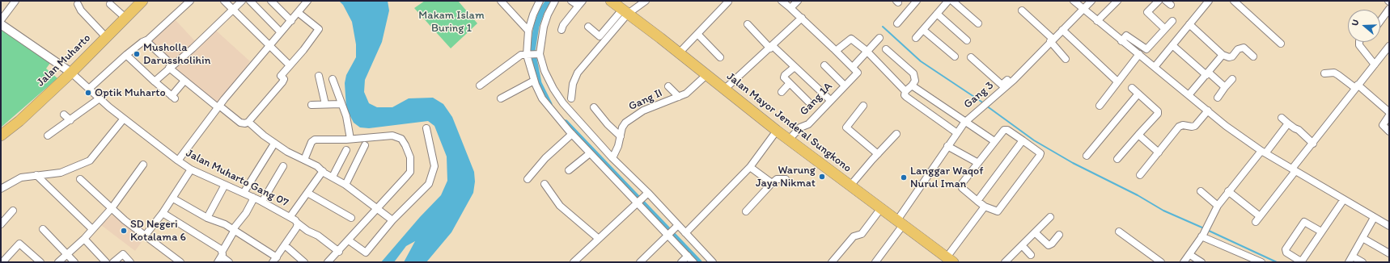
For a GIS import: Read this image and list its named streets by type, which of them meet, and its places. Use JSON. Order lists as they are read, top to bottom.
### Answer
{
  "streets": {
    "main road": ["Jalan Muharto", "Jalan Mayor Jenderal Sungkono"],
    "street": [
      "Gang 3",
      "Gang 1A",
      "Gang II",
      "Jalan Muharto Gang 07"
    ]
  },
  "crossings": [
    ["Jalan Muharto", "Jalan Muharto Gang 07"],
    ["Gang 3", "Jalan Mayor Jenderal Sungkono"],
    ["Gang 1A", "Jalan Mayor Jenderal Sungkono"],
    ["Gang II", "Jalan Mayor Jenderal Sungkono"]
  ],
  "parks": ["Makam Islam Buring 1"],
  "places": [
    "Musholla Darussholihin",
    "Optik Muharto",
    "Warung Jaya Nikmat",
    "Langgar Waqof Nurul Iman",
    "SD Negeri Kotalama 6"
  ],
  "north": "left"
}
